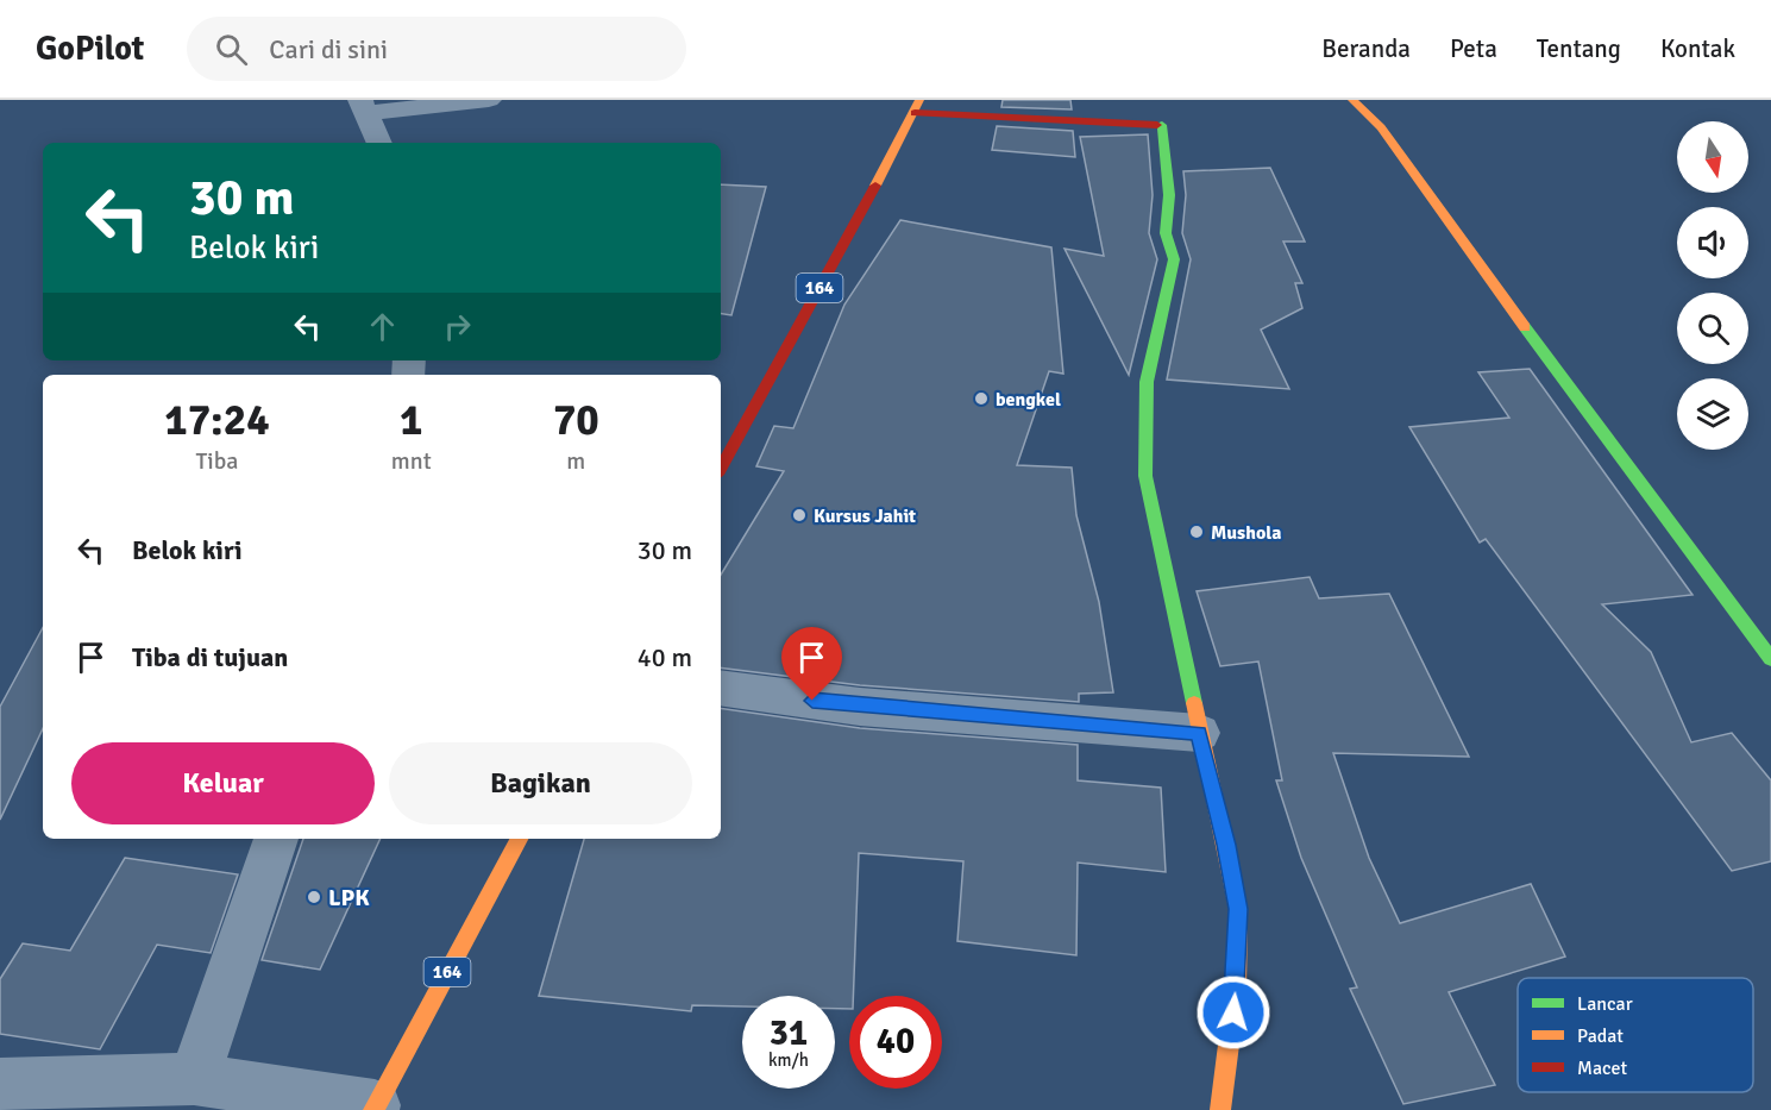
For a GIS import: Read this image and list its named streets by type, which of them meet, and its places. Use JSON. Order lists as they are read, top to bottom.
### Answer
{
  "streets": {
    "street": ["164"]
  },
  "places": [
    "bengkel",
    "Kursus Jahit",
    "Mushola",
    "LPK"
  ],
  "legend": ["Lancar", "Padat", "Macet"],
  "north": "bottom",
  "page": {
    "header": "GoPilot",
    "search": "Cari di sini",
    "nav": [
      "Beranda",
      "Peta",
      "Tentang",
      "Kontak"
    ],
    "turn": ["30 m", "Belok kiri"],
    "eta": [
      "17:24",
      "Tiba",
      "1",
      "mnt",
      "70",
      "m"
    ],
    "list": [
      {
        "name": "Belok kiri",
        "value": "30 m"
      },
      {
        "name": "Tiba di tujuan",
        "value": "40 m"
      }
    ],
    "buttons": ["Keluar", "Bagikan"],
    "speed": "31 km/h",
    "limit": "40"
  }
}
